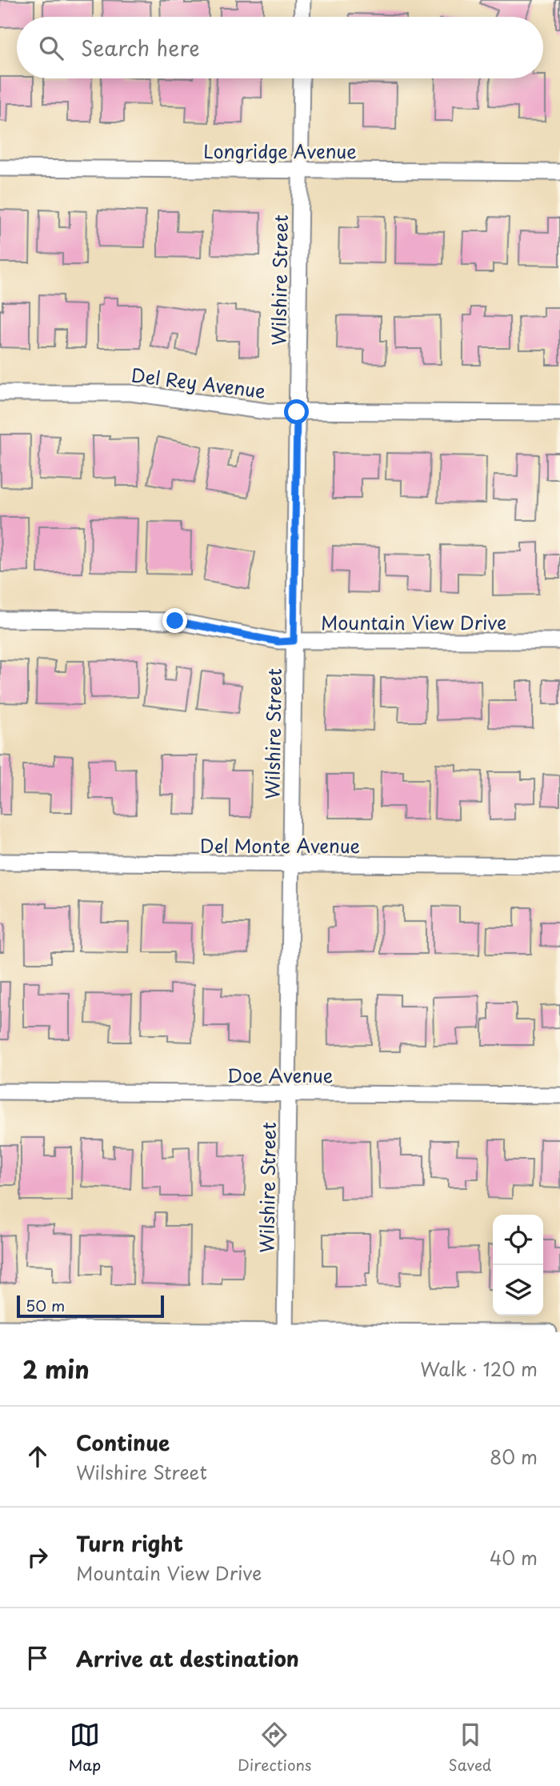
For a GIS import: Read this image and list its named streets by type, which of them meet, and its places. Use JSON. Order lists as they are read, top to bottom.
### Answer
{
  "streets": {
    "street": [
      "Longridge Avenue",
      "Wilshire Street",
      "Del Rey Avenue",
      "Mountain View Drive",
      "Del Monte Avenue",
      "Doe Avenue"
    ]
  },
  "crossings": [
    ["Longridge Avenue", "Wilshire Street"],
    ["Wilshire Street", "Del Rey Avenue"],
    ["Wilshire Street", "Mountain View Drive"],
    ["Wilshire Street", "Del Monte Avenue"],
    ["Wilshire Street", "Doe Avenue"]
  ],
  "scale_bar": "50 m",
  "page": {
    "search": "Search here",
    "scale": "50 m",
    "heading": ["2 min", "Walk · 120 m"],
    "list": [
      ["Continue", "Wilshire Street", "80 m"],
      ["Turn right", "Mountain View Drive", "40 m"],
      "Arrive at destination"
    ],
    "nav": ["Map", "Directions", "Saved"]
  }
}
